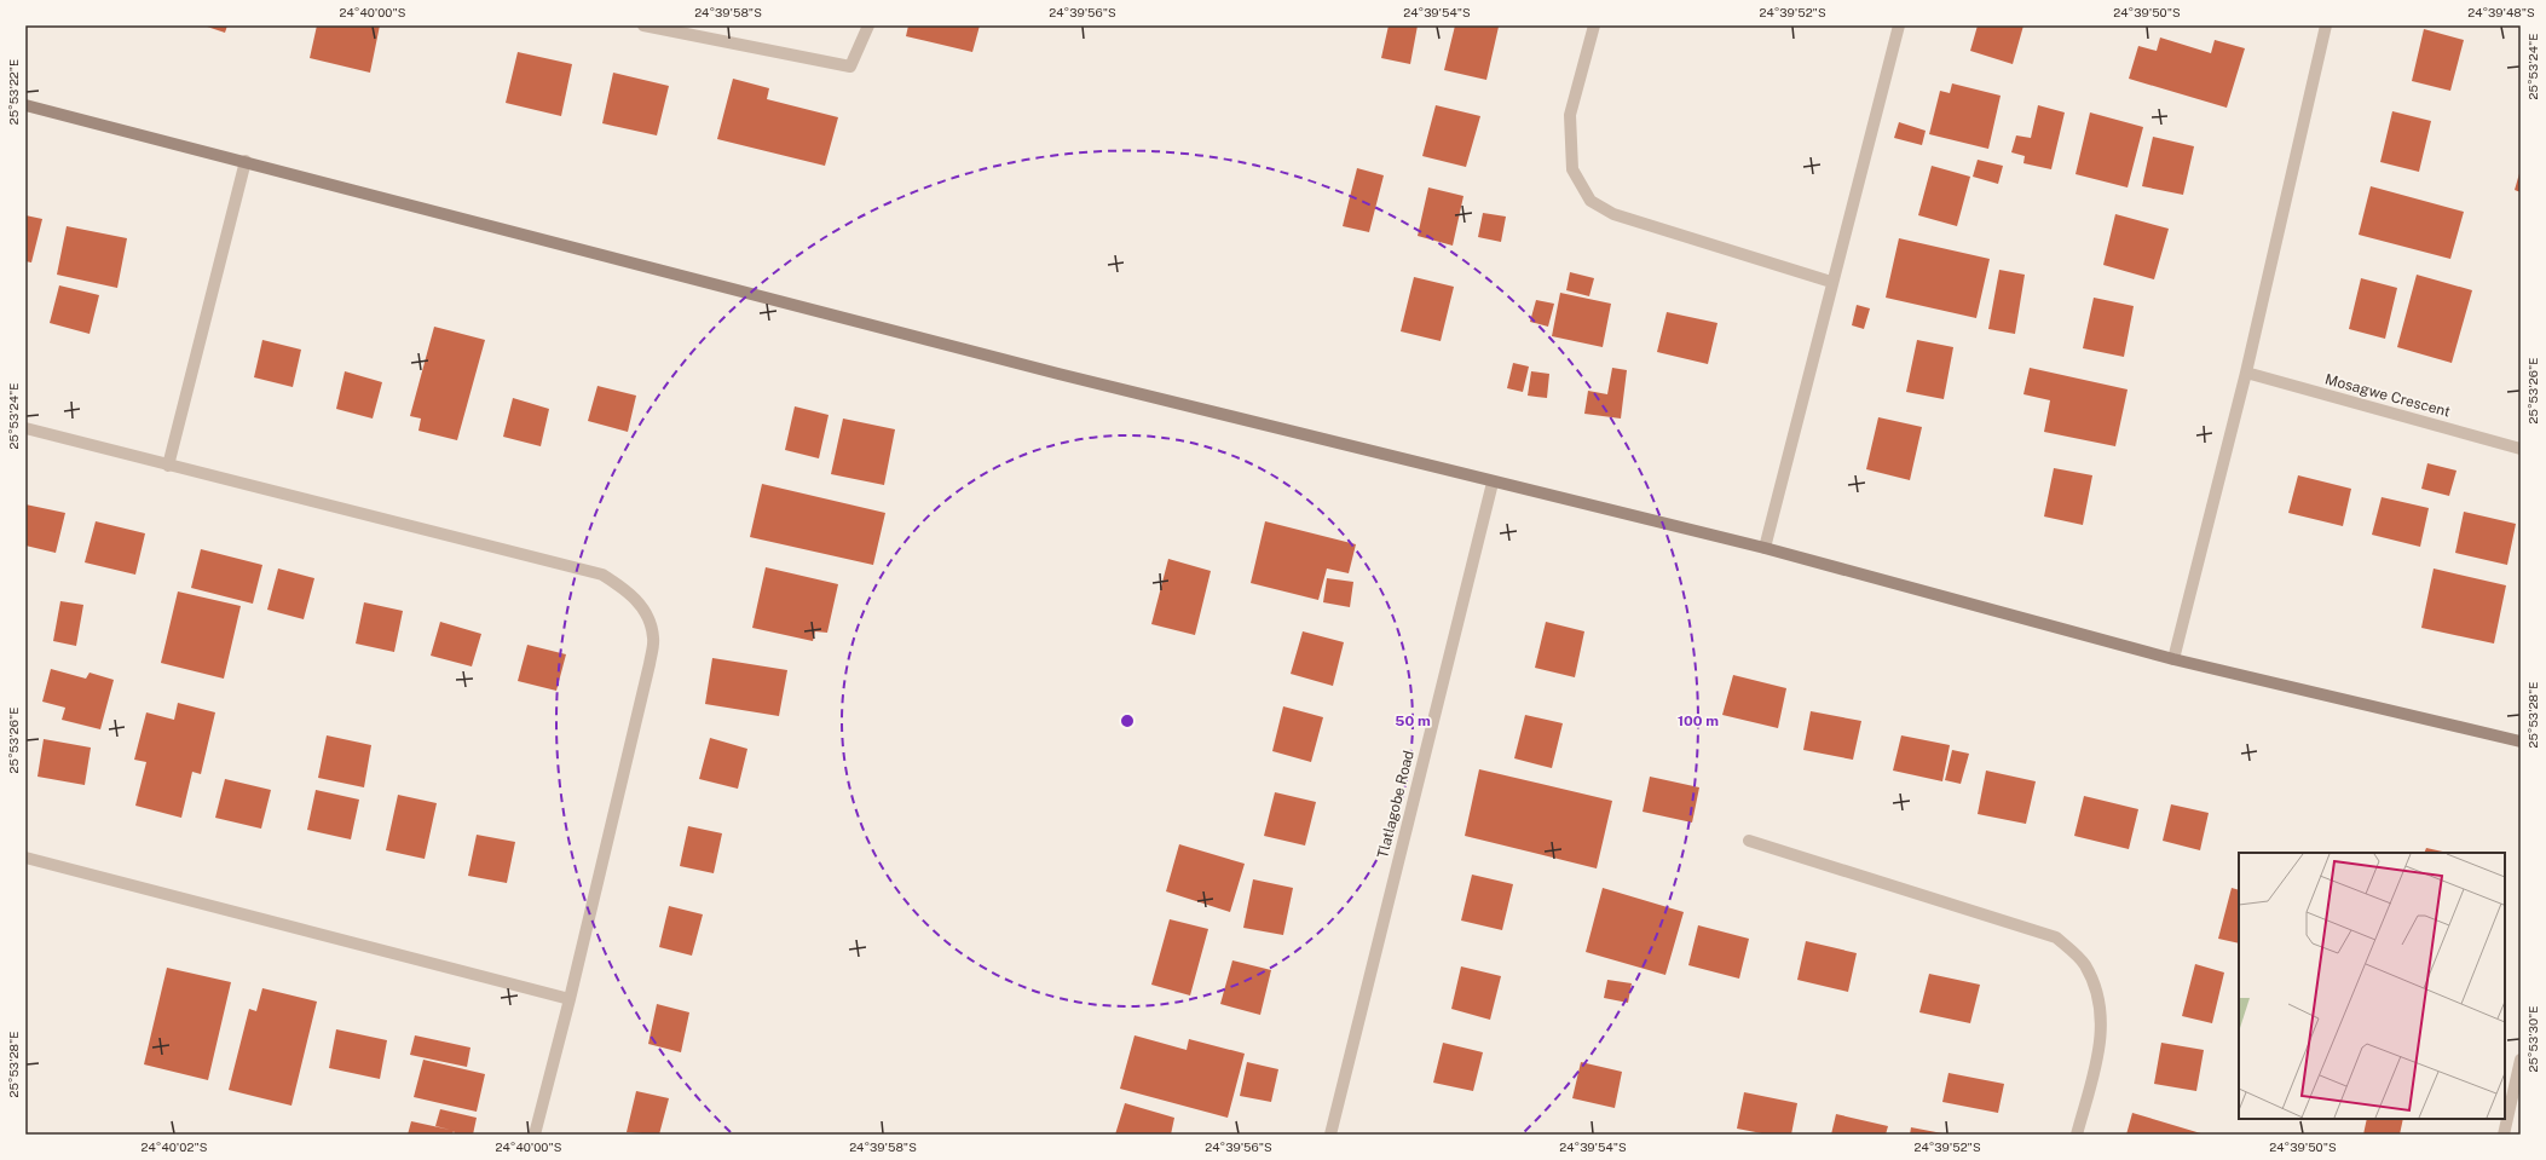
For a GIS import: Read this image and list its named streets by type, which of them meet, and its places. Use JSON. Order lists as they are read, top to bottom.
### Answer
{
  "streets": {
    "street": ["Mosagwe Crescent", "Tlatlagobe Road"]
  },
  "coordinates": [
    "24°40'00\"S",
    "24°39'58\"S",
    "24°39'56\"S",
    "24°39'54\"S",
    "24°39'52\"S",
    "24°39'50\"S",
    "24°39'48\"S",
    "25°53'24\"E",
    "25°53'22\"E",
    "25°53'26\"E",
    "25°53'28\"E",
    "25°53'30\"E",
    "24°40'02\"S"
  ],
  "rings": ["50 m", "100 m"]
}
